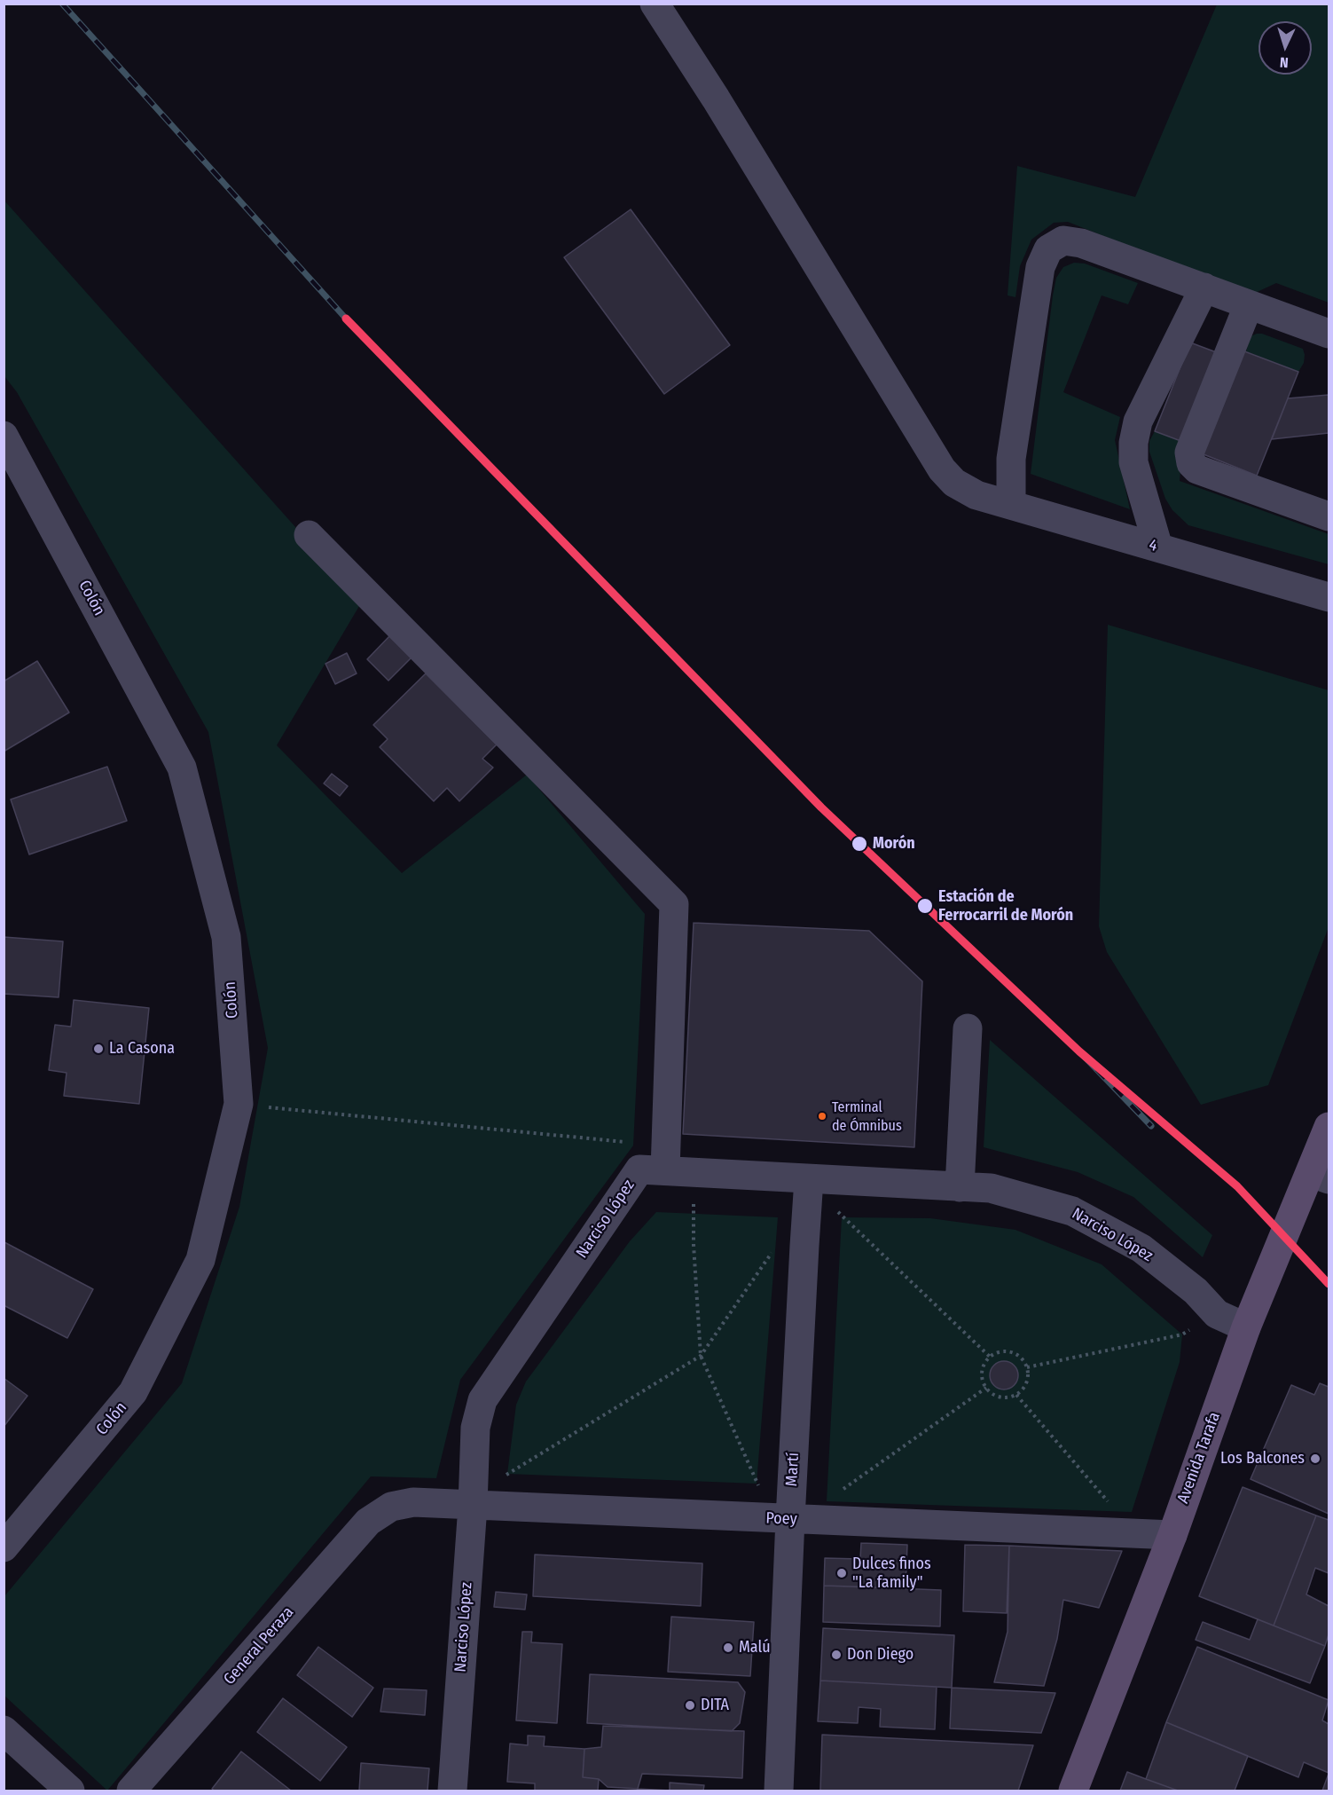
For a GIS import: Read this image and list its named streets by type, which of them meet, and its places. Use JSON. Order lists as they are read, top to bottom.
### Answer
{
  "streets": {
    "main road": ["Avenida Tarafa"],
    "street": [
      "4",
      "Colón",
      "Narciso López",
      "Martí",
      "Poey",
      "General Peraza"
    ]
  },
  "crossings": [
    ["Narciso López", "Avenida Tarafa"],
    ["Narciso López", "Martí"],
    ["Narciso López", "Poey"],
    ["Avenida Tarafa", "Poey"],
    ["Martí", "Poey"],
    ["Poey", "General Peraza"]
  ],
  "places": [
    "Morón",
    "Estación de Ferrocarril de Morón",
    "La Casona",
    "Terminal de Ómnibus",
    "Los Balcones",
    "Dulces finos \"La family\"",
    "Malú",
    "Don Diego",
    "DITA"
  ],
  "north": "bottom"
}
